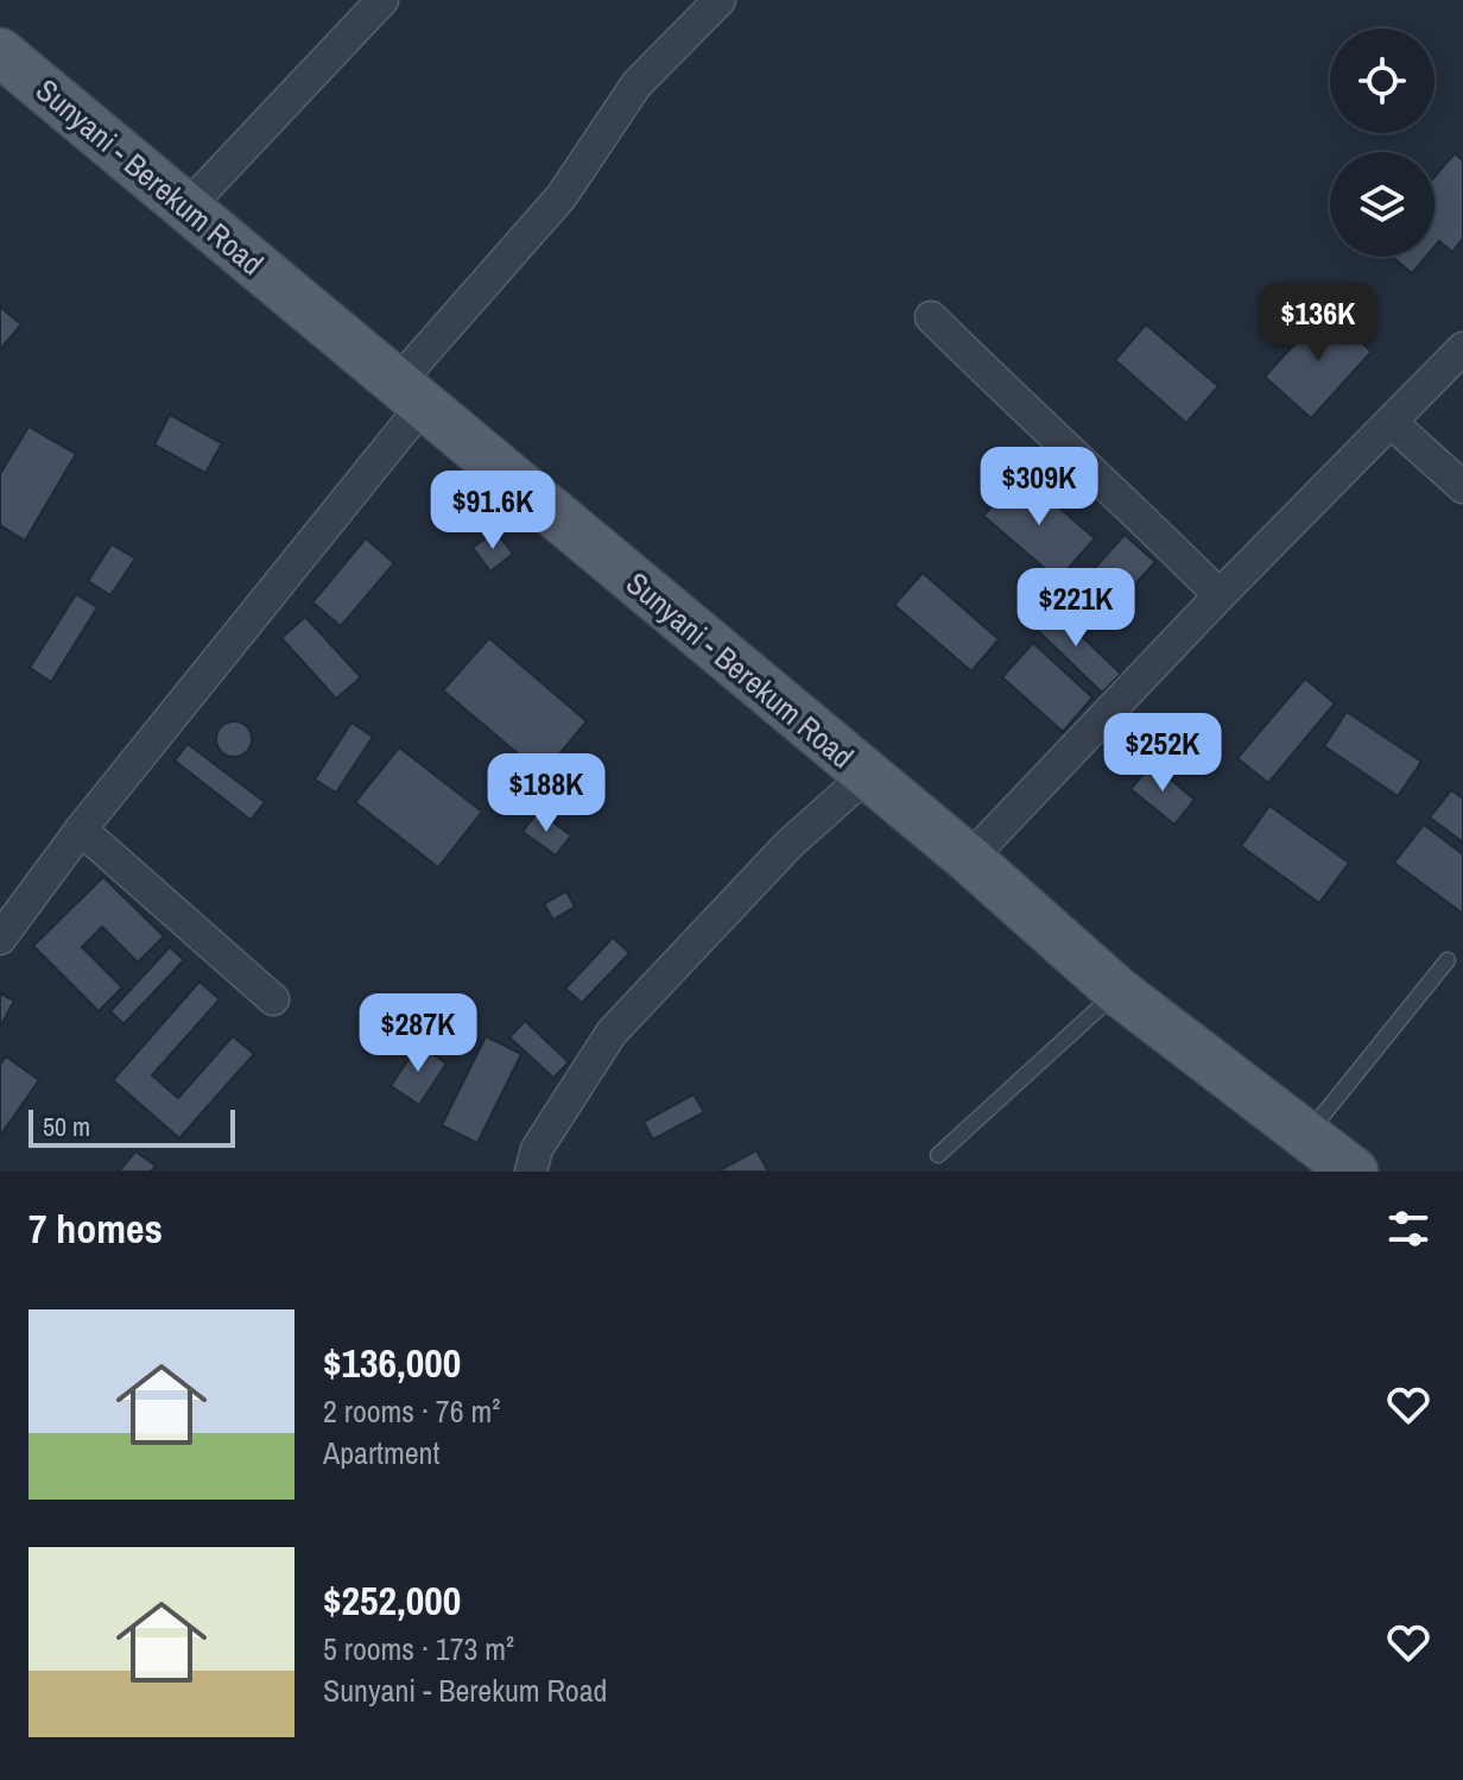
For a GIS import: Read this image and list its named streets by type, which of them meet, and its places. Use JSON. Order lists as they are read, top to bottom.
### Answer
{
  "streets": {
    "main road": ["Sunyani - Berekum Road"]
  },
  "scale_bar": "50 m",
  "page": {
    "price": [
      "$136K",
      "$309K",
      "$91.6K",
      "$221K",
      "$252K",
      "$188K",
      "$287K"
    ],
    "scale": "50 m",
    "heading": "7 homes",
    "list": [
      {
        "name": "$136,000",
        "note": "2 rooms · 76 m² · Apartment"
      },
      {
        "name": "$252,000",
        "note": "5 rooms · 173 m² · Sunyani - Berekum Road"
      }
    ]
  }
}
